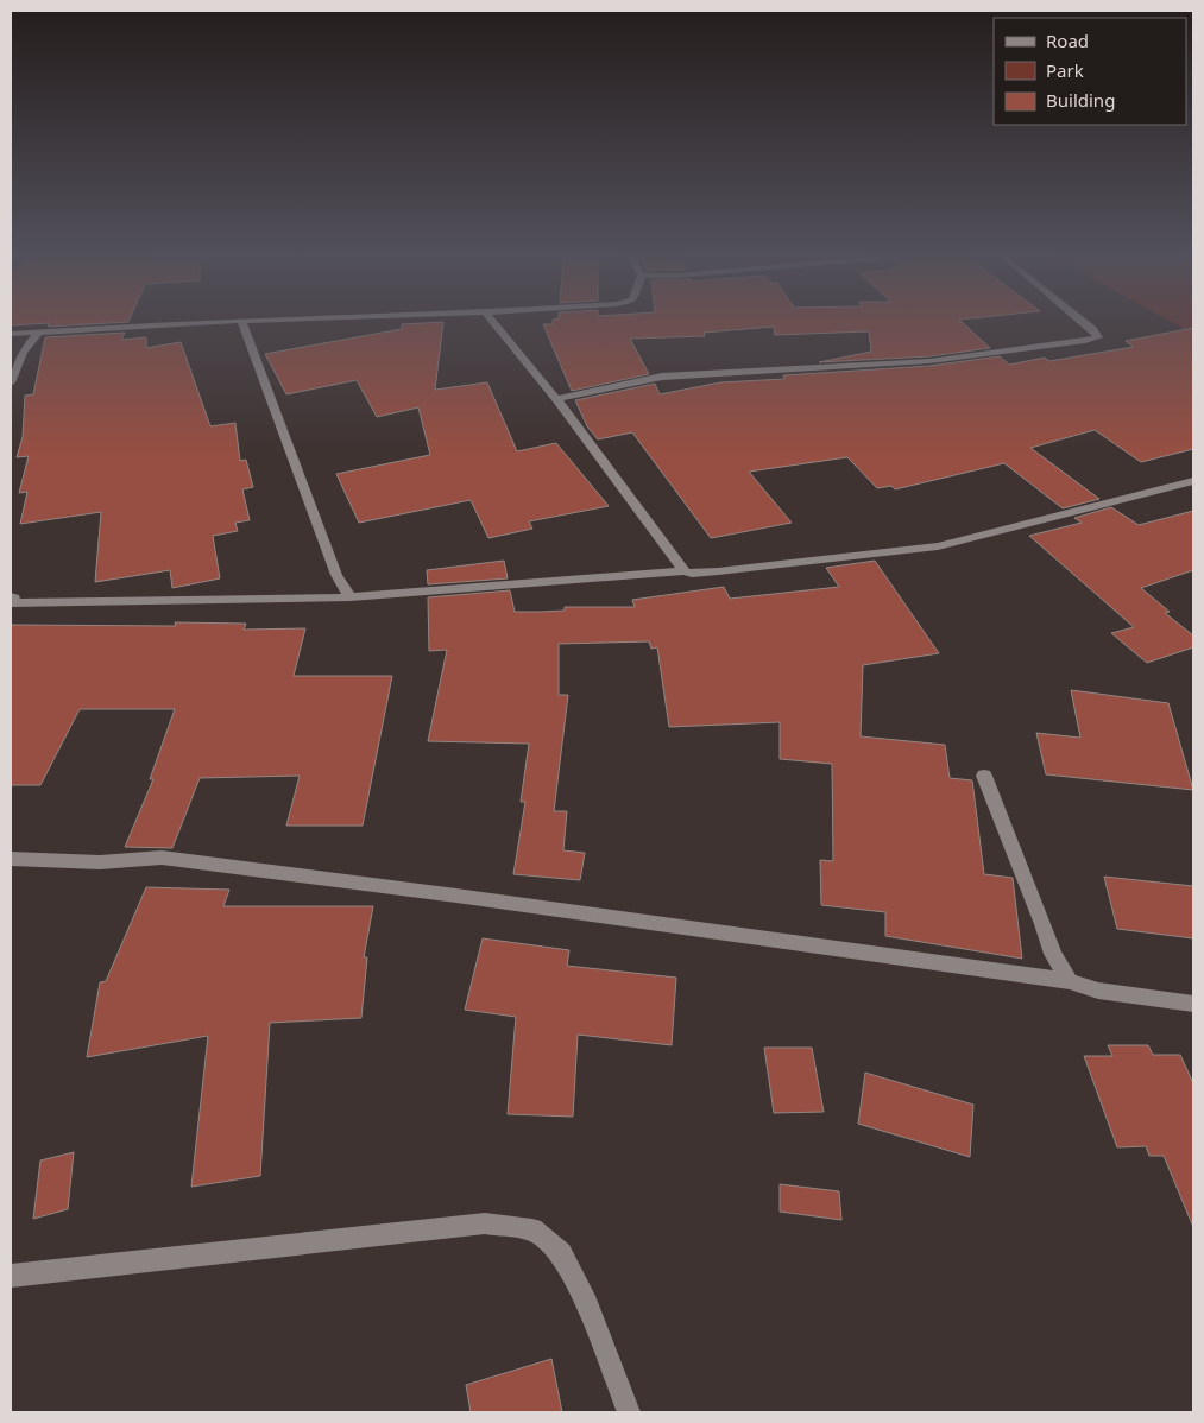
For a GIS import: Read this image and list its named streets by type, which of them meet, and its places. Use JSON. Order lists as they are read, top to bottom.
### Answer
{
  "legend": ["Road", "Park", "Building"]
}
